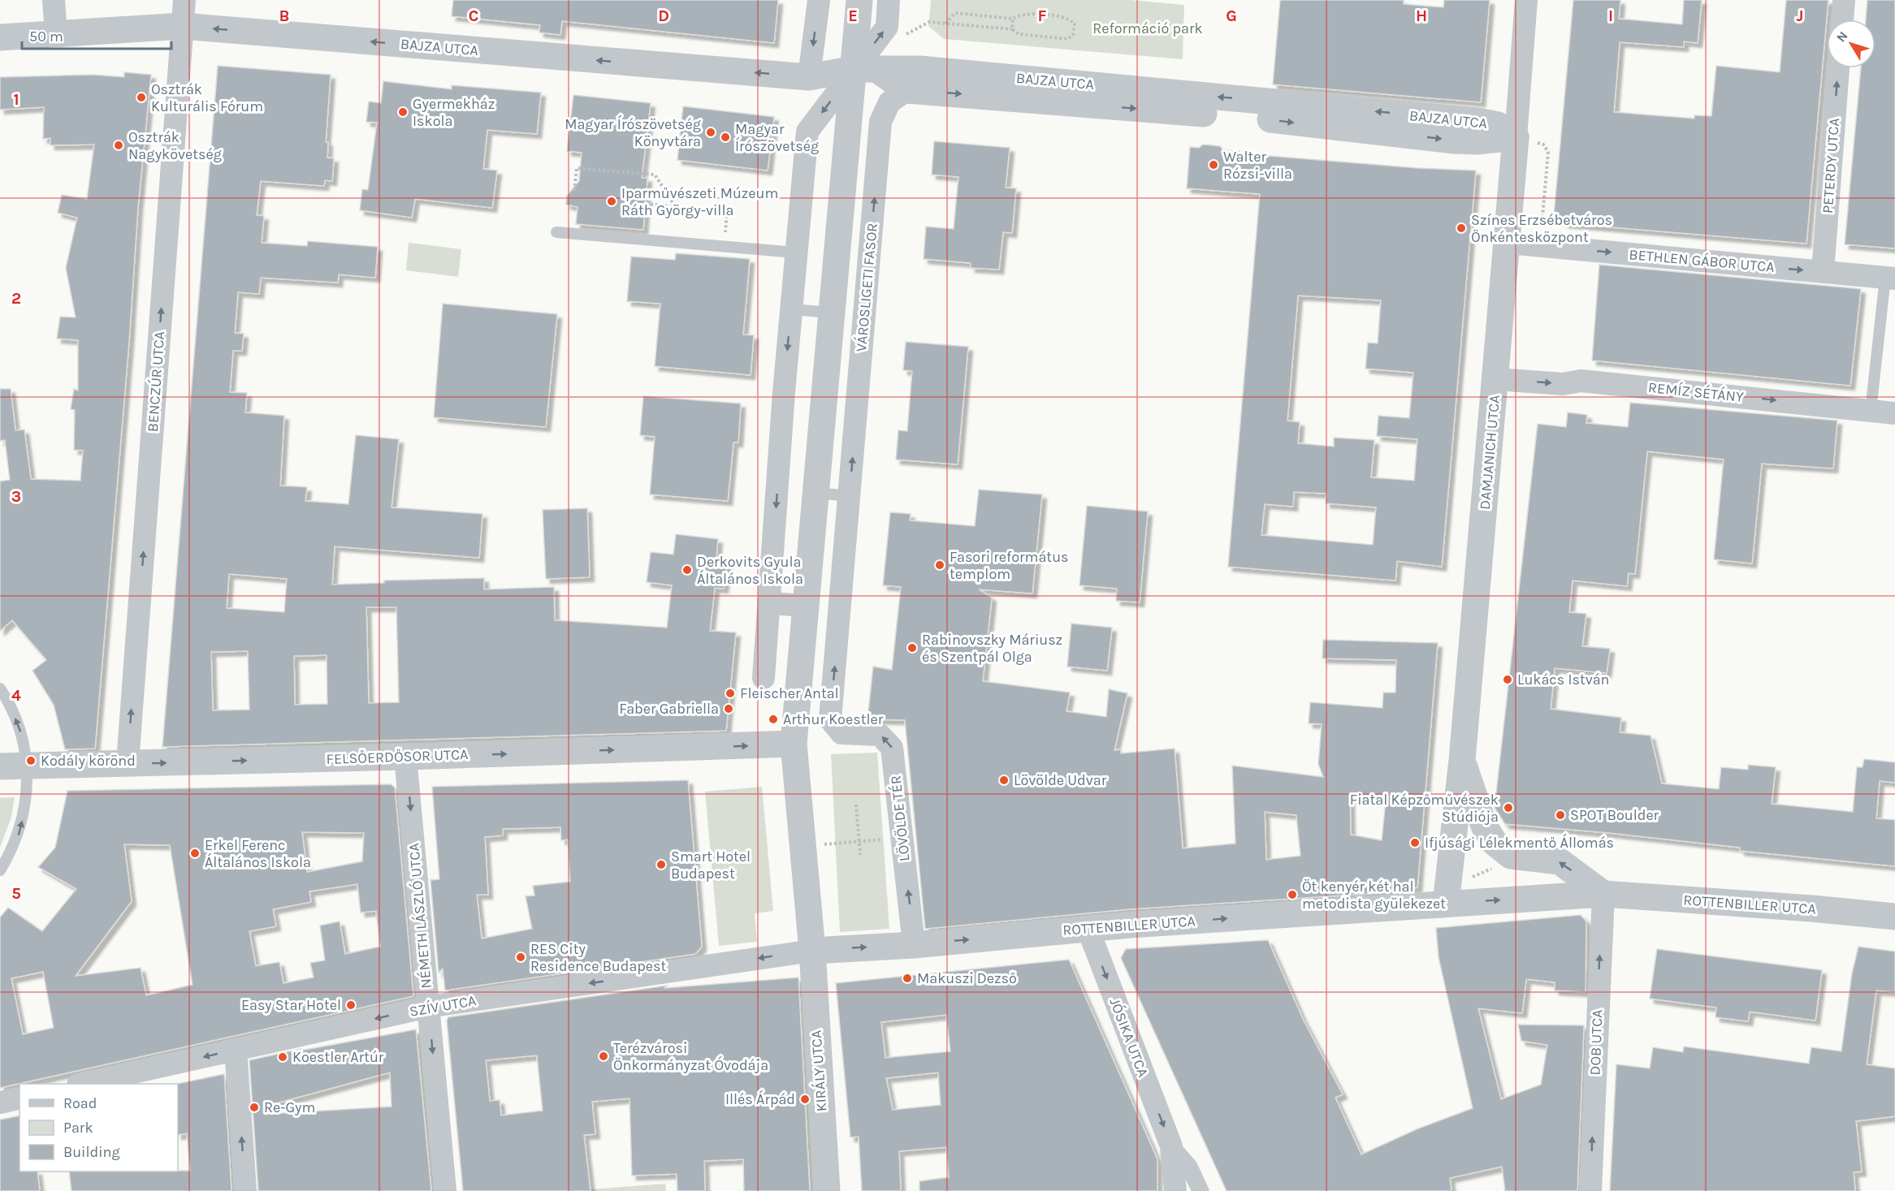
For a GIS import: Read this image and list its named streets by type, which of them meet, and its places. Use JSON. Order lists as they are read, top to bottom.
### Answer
{
  "streets": {
    "street": [
      "BAJZA UTCA",
      "PETERDY UTCA",
      "BETHLEN GÁBOR UTCA",
      "VÁROSLIGETI FASOR",
      "BENCZÚR UTCA",
      "REMÍZ SÉTÁNY",
      "DAMJANICH UTCA",
      "FELSŐERDŐSOR UTCA",
      "LÖVÖLDE TÉR",
      "ROTTENBILLER UTCA",
      "NÉMETH LÁSZLÓ UTCA",
      "SZÍV UTCA",
      "JÓSIKA UTCA",
      "DOB UTCA",
      "KIRÁLY UTCA"
    ]
  },
  "crossings": [
    ["BAJZA UTCA", "VÁROSLIGETI FASOR"],
    ["BAJZA UTCA", "BENCZÚR UTCA"],
    ["BAJZA UTCA", "DAMJANICH UTCA"],
    ["PETERDY UTCA", "BETHLEN GÁBOR UTCA"],
    ["BETHLEN GÁBOR UTCA", "DAMJANICH UTCA"],
    ["VÁROSLIGETI FASOR", "LÖVÖLDE TÉR"],
    ["BENCZÚR UTCA", "FELSŐERDŐSOR UTCA"],
    ["REMÍZ SÉTÁNY", "DAMJANICH UTCA"],
    ["DAMJANICH UTCA", "ROTTENBILLER UTCA"],
    ["FELSŐERDŐSOR UTCA", "NÉMETH LÁSZLÓ UTCA"],
    ["LÖVÖLDE TÉR", "ROTTENBILLER UTCA"],
    ["ROTTENBILLER UTCA", "SZÍV UTCA"],
    ["ROTTENBILLER UTCA", "JÓSIKA UTCA"],
    ["ROTTENBILLER UTCA", "DOB UTCA"],
    ["ROTTENBILLER UTCA", "KIRÁLY UTCA"],
    ["NÉMETH LÁSZLÓ UTCA", "SZÍV UTCA"],
    ["SZÍV UTCA", "KIRÁLY UTCA"]
  ],
  "one_way": [
    "PETERDY UTCA",
    "BETHLEN GÁBOR UTCA",
    "BENCZÚR UTCA",
    "REMÍZ SÉTÁNY",
    "FELSŐERDŐSOR UTCA",
    "ROTTENBILLER UTCA",
    "SZÍV UTCA",
    "JÓSIKA UTCA",
    "DOB UTCA"
  ],
  "parks": ["Reformáció park"],
  "places": [
    "Osztrák Kulturális Fórum",
    "Gyermekház Iskola",
    "Magyar Írószövetség Könyvtára",
    "Magyar Írószövetség",
    "Osztrák Nagykövetség",
    "Walter Rózsi-villa",
    "Iparművészeti Múzeum Ráth György-villa",
    "Színes Erzsébetváros Önkéntesközpont",
    "Fasori református templom",
    "Derkovits Gyula Általános Iskola",
    "Rabinovszky Máriusz és Szentpál Olga",
    "Lukács István",
    "Fleischer Antal",
    "Faber Gabriella",
    "Arthur Koestler",
    "Kodály körönd",
    "Lövölde Udvar",
    "Fiatal Képzőművészek Stúdiója",
    "SPOT Boulder",
    "Ifjúsági Lélekmentő Állomás",
    "Erkel Ferenc Általános Iskola",
    "Smart Hotel Budapest",
    "Öt kenyér két hal metodista gyülekezet",
    "RES City Residence Budapest",
    "Makuszi Dezső",
    "Easy Star Hotel",
    "Terézvárosi Önkormányzat Óvodája",
    "Koestler Artúr",
    "Illés Árpád",
    "Re-Gym"
  ],
  "legend": ["Road", "Park", "Building"],
  "scale_bar": "50 m",
  "north": "top left",
  "grid": {
    "columns": [
      "B",
      "C",
      "D",
      "E",
      "F",
      "G",
      "H",
      "I",
      "J"
    ],
    "rows": [
      "1",
      "2",
      "3",
      "4",
      "5"
    ]
  }
}
